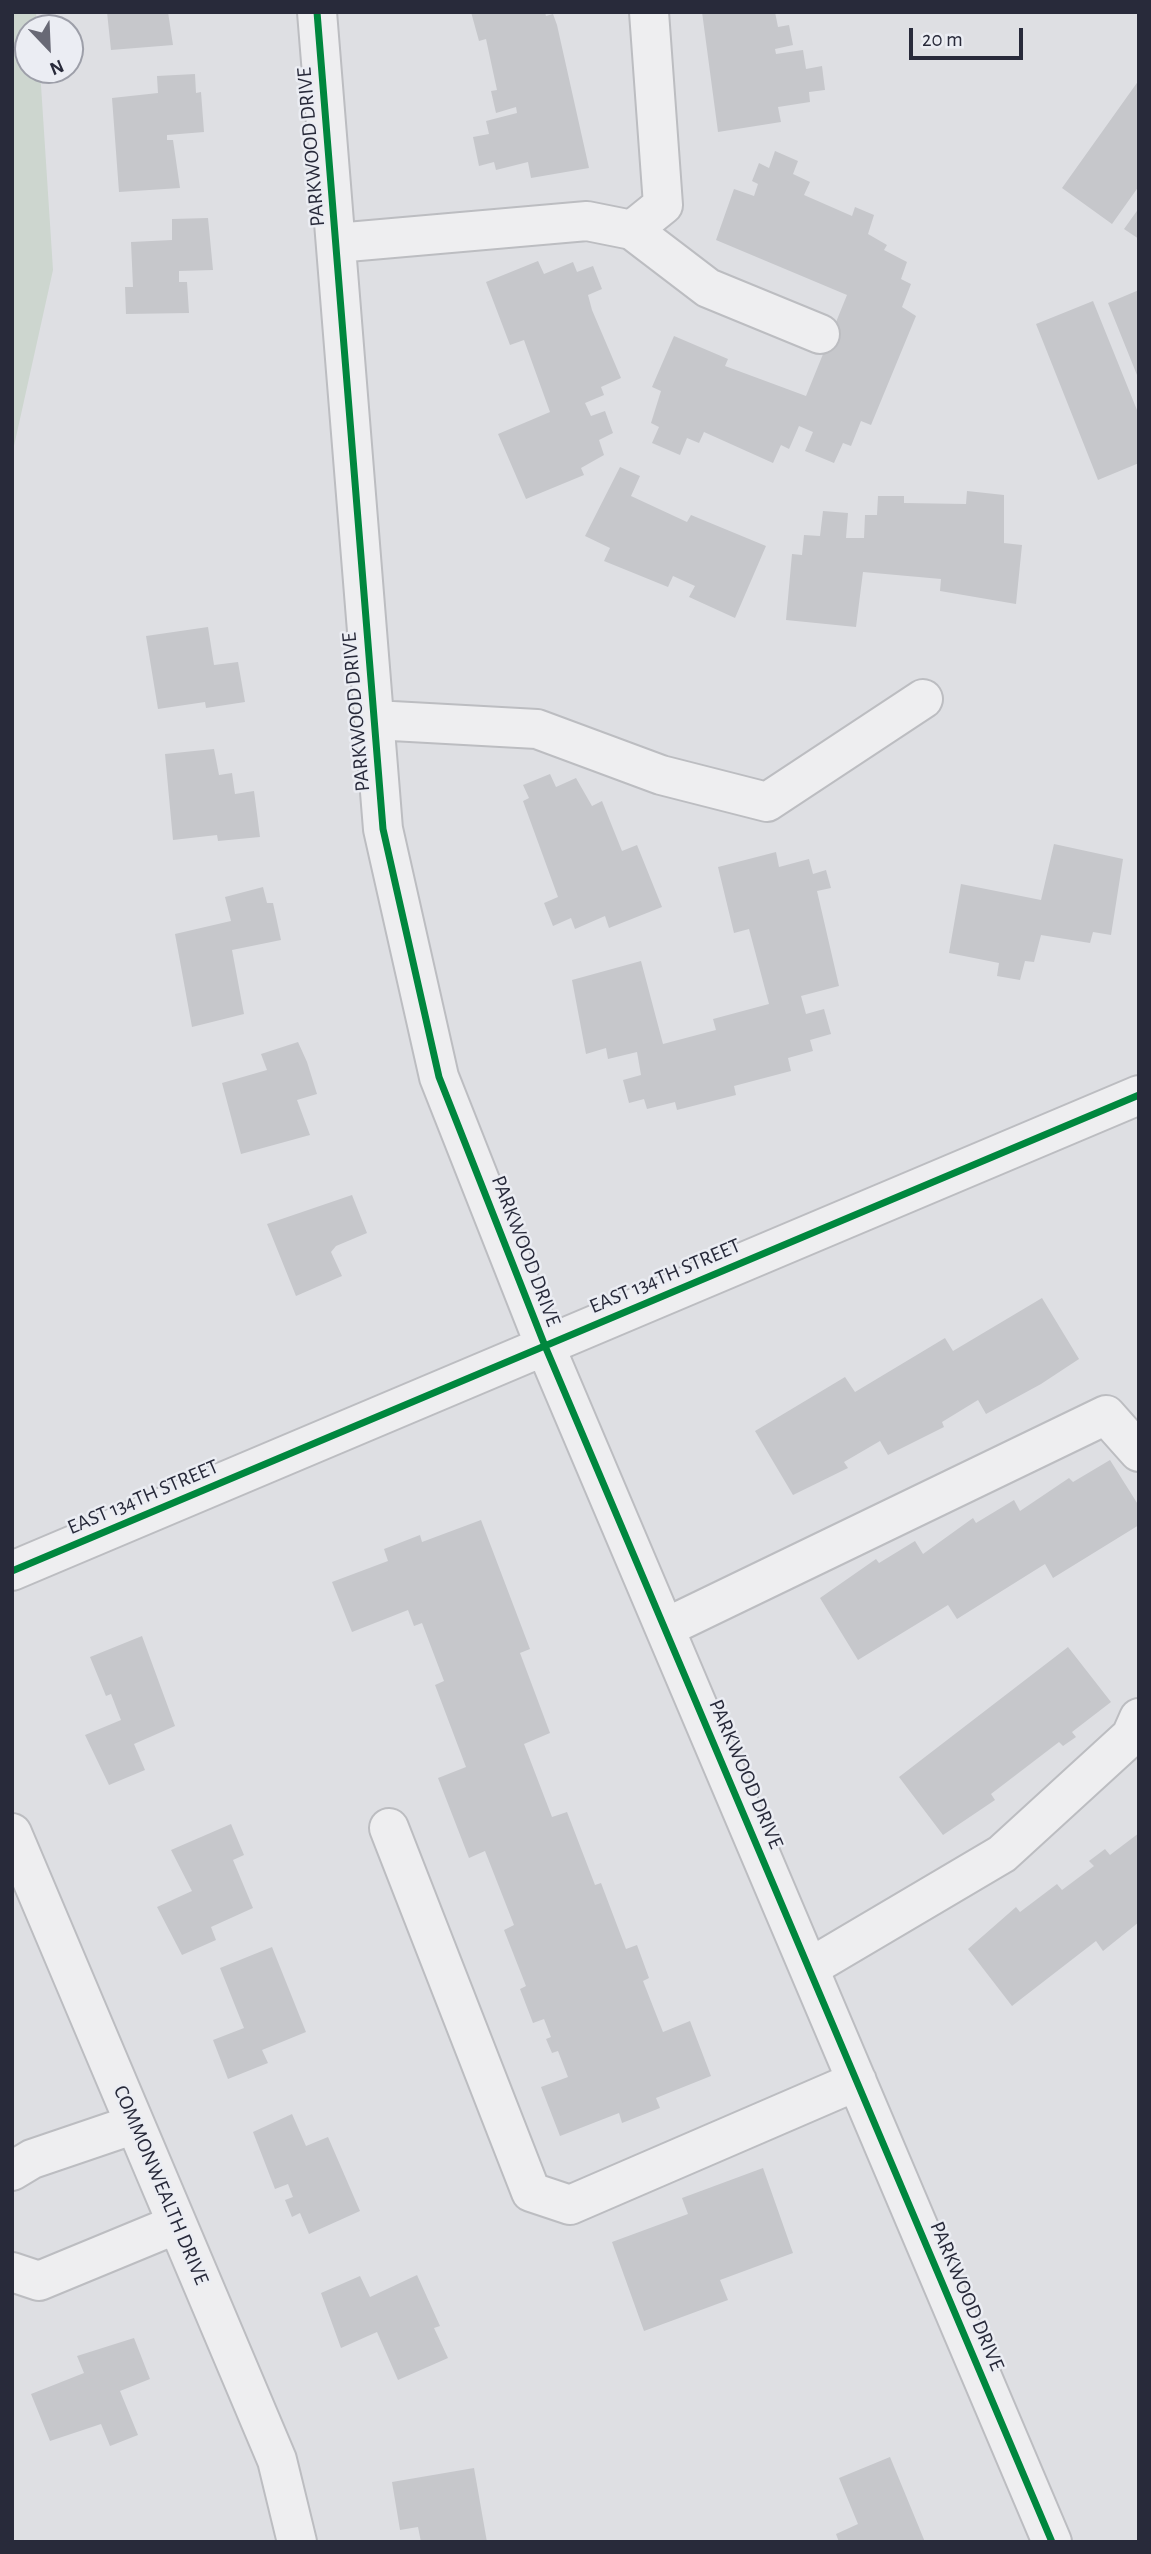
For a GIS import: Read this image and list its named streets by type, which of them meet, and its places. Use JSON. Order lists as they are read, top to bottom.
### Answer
{
  "streets": {
    "street": ["PARKWOOD DRIVE", "EAST 134TH STREET", "COMMONWEALTH DRIVE"]
  },
  "crossings": [
    ["PARKWOOD DRIVE", "EAST 134TH STREET"]
  ],
  "scale_bar": "20 m",
  "north": "bottom right"
}
